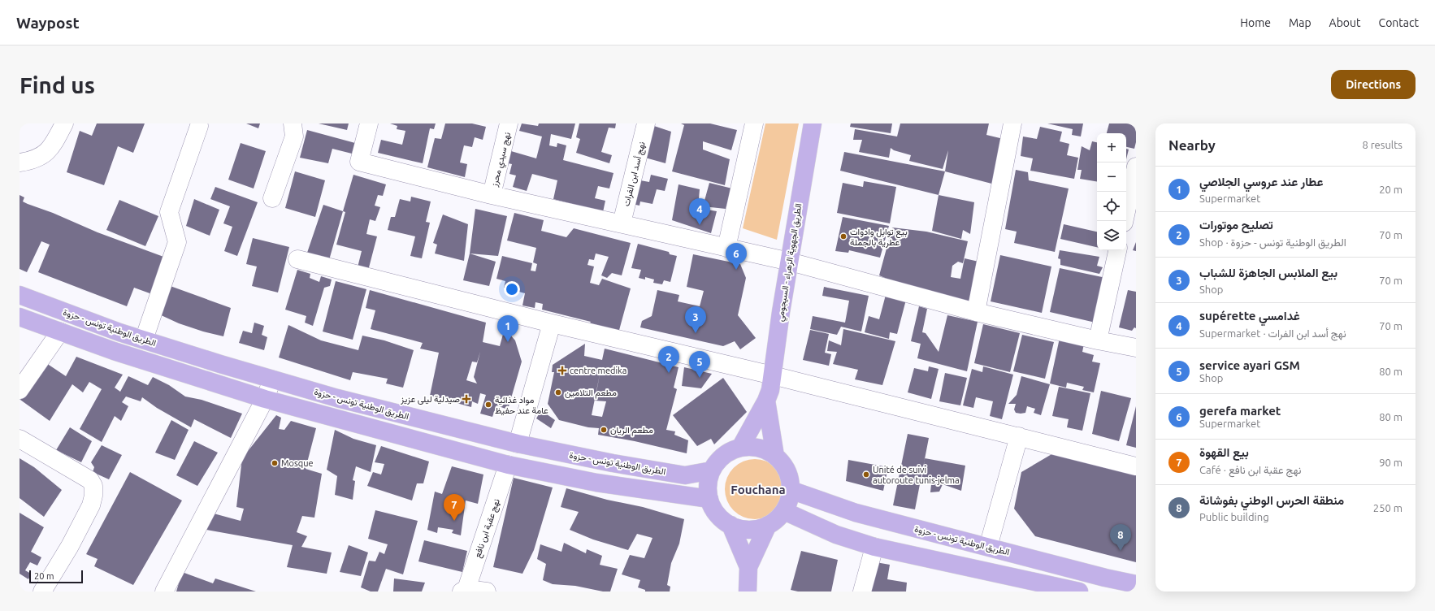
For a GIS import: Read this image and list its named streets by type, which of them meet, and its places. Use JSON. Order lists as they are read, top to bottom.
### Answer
{
  "streets": {
    "main road": ["الطريق الجهوية الزهراء - السيجومي", "الطريق الوطنية تونس - حزوة"],
    "street": ["نهج سيدي محرز", "نهج أسد ابن الفرات", "نهج عقبة ابن نافع"]
  },
  "crossings": [
    ["الطريق الجهوية الزهراء - السيجومي", "الطريق الوطنية تونس - حزوة"]
  ],
  "districts": ["Fouchana"],
  "places": {
    "other": [
      "بيع توابل وادوات عطرية بالجملة",
      "مطعم التلامين",
      "مواد غذائية عامة عند حفيظ",
      "مطعم الريان",
      "Mosque",
      "Unité de suivi autoroute tunis-jelma"
    ],
    "health": ["centre medika", "صيدلية ليلى عزيز"]
  },
  "scale_bar": "20 m",
  "page": {
    "header": "Waypost",
    "nav": [
      "Home",
      "Map",
      "About",
      "Contact"
    ],
    "buttons": "Directions",
    "title": "Find us",
    "heading": ["Nearby", "8 results"],
    "map_buttons": ["+", "−"],
    "list": [
      {
        "mark": "1",
        "name": "عطار عند عروسي الجلاصي",
        "note": "Supermarket",
        "value": "20 m"
      },
      {
        "mark": "2",
        "name": "تصليح موتورات",
        "note": "Shop · الطريق الوطنية تونس - حزوة",
        "value": "70 m"
      },
      {
        "mark": "3",
        "name": "بيع الملابس الجاهزة للشباب",
        "note": "Shop",
        "value": "70 m"
      },
      {
        "mark": "4",
        "name": "supérette غدامسي",
        "note": "Supermarket · نهج أسد ابن الفرات",
        "value": "70 m"
      },
      {
        "mark": "5",
        "name": "service ayari GSM",
        "note": "Shop",
        "value": "80 m"
      },
      {
        "mark": "6",
        "name": "gerefa market",
        "note": "Supermarket",
        "value": "80 m"
      },
      {
        "mark": "7",
        "name": "بيع القهوة",
        "note": "Café · نهج عقبة ابن نافع",
        "value": "90 m"
      },
      {
        "mark": "8",
        "name": "منطقة الحرس الوطني بفوشانة",
        "note": "Public building",
        "value": "250 m"
      }
    ],
    "pins": [
      "4",
      "6",
      "3",
      "1",
      "2",
      "5",
      "7",
      "8"
    ],
    "scale": "20 m"
  }
}
